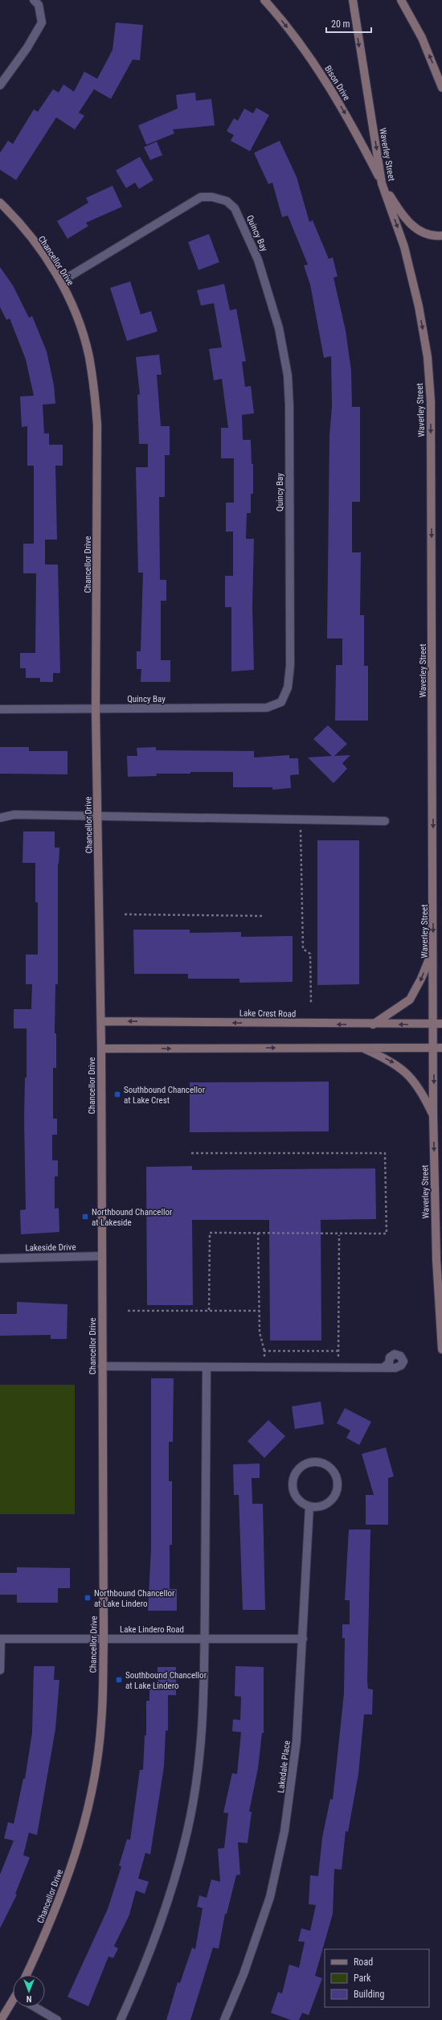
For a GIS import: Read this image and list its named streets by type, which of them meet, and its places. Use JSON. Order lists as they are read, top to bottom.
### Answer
{
  "streets": {
    "street": [
      "Bison Drive",
      "Waverley Street",
      "Quincy Bay",
      "Chancellor Drive",
      "Lake Crest Road",
      "Lakeside Drive",
      "Lake Lindero Road",
      "Lakedale Place"
    ]
  },
  "crossings": [
    ["Bison Drive", "Waverley Street"],
    ["Waverley Street", "Lake Crest Road"],
    ["Quincy Bay", "Chancellor Drive"],
    ["Chancellor Drive", "Lake Crest Road"],
    ["Chancellor Drive", "Lakeside Drive"],
    ["Chancellor Drive", "Lake Lindero Road"],
    ["Lake Lindero Road", "Lakedale Place"]
  ],
  "one_way": ["Bison Drive", "Waverley Street"],
  "places": {
    "transit": [
      "Southbound Chancellor at Lake Crest",
      "Northbound Chancellor at Lakeside",
      "Northbound Chancellor at Lake Lindero",
      "Southbound Chancellor at Lake Lindero"
    ]
  },
  "legend": ["Road", "Park", "Building"],
  "scale_bar": "20 m",
  "north": "bottom"
}
